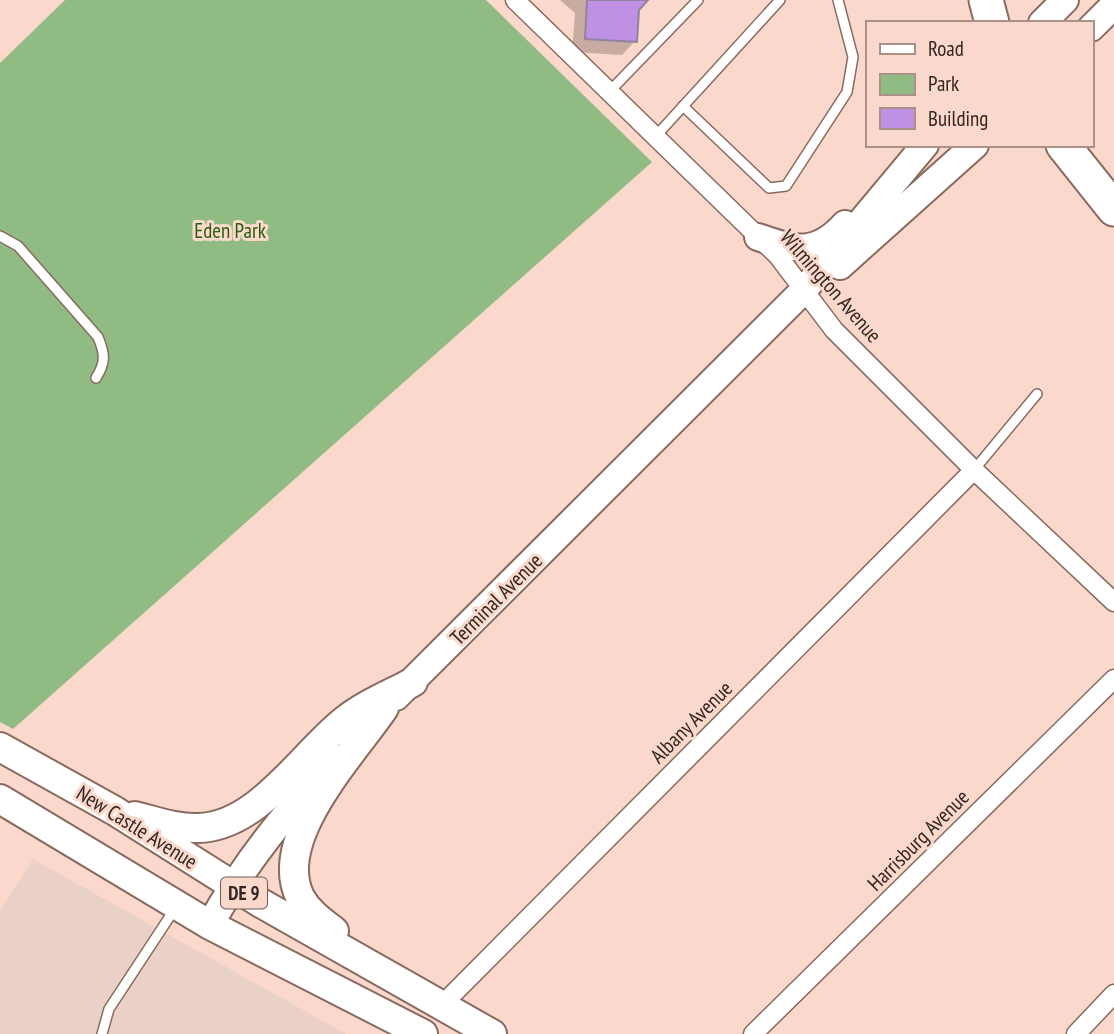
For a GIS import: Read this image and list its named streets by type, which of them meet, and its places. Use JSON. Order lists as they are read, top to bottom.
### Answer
{
  "streets": {
    "main road": ["Terminal Avenue", "New Castle Avenue", "DE 9"],
    "street": ["Wilmington Avenue", "Albany Avenue", "Harrisburg Avenue"]
  },
  "crossings": [
    ["Wilmington Avenue", "Terminal Avenue"],
    ["Wilmington Avenue", "Albany Avenue"],
    ["Terminal Avenue", "New Castle Avenue"],
    ["Terminal Avenue", "DE 9"],
    ["Albany Avenue", "New Castle Avenue"]
  ],
  "parks": ["Eden Park"],
  "legend": ["Road", "Park", "Building"]
}
